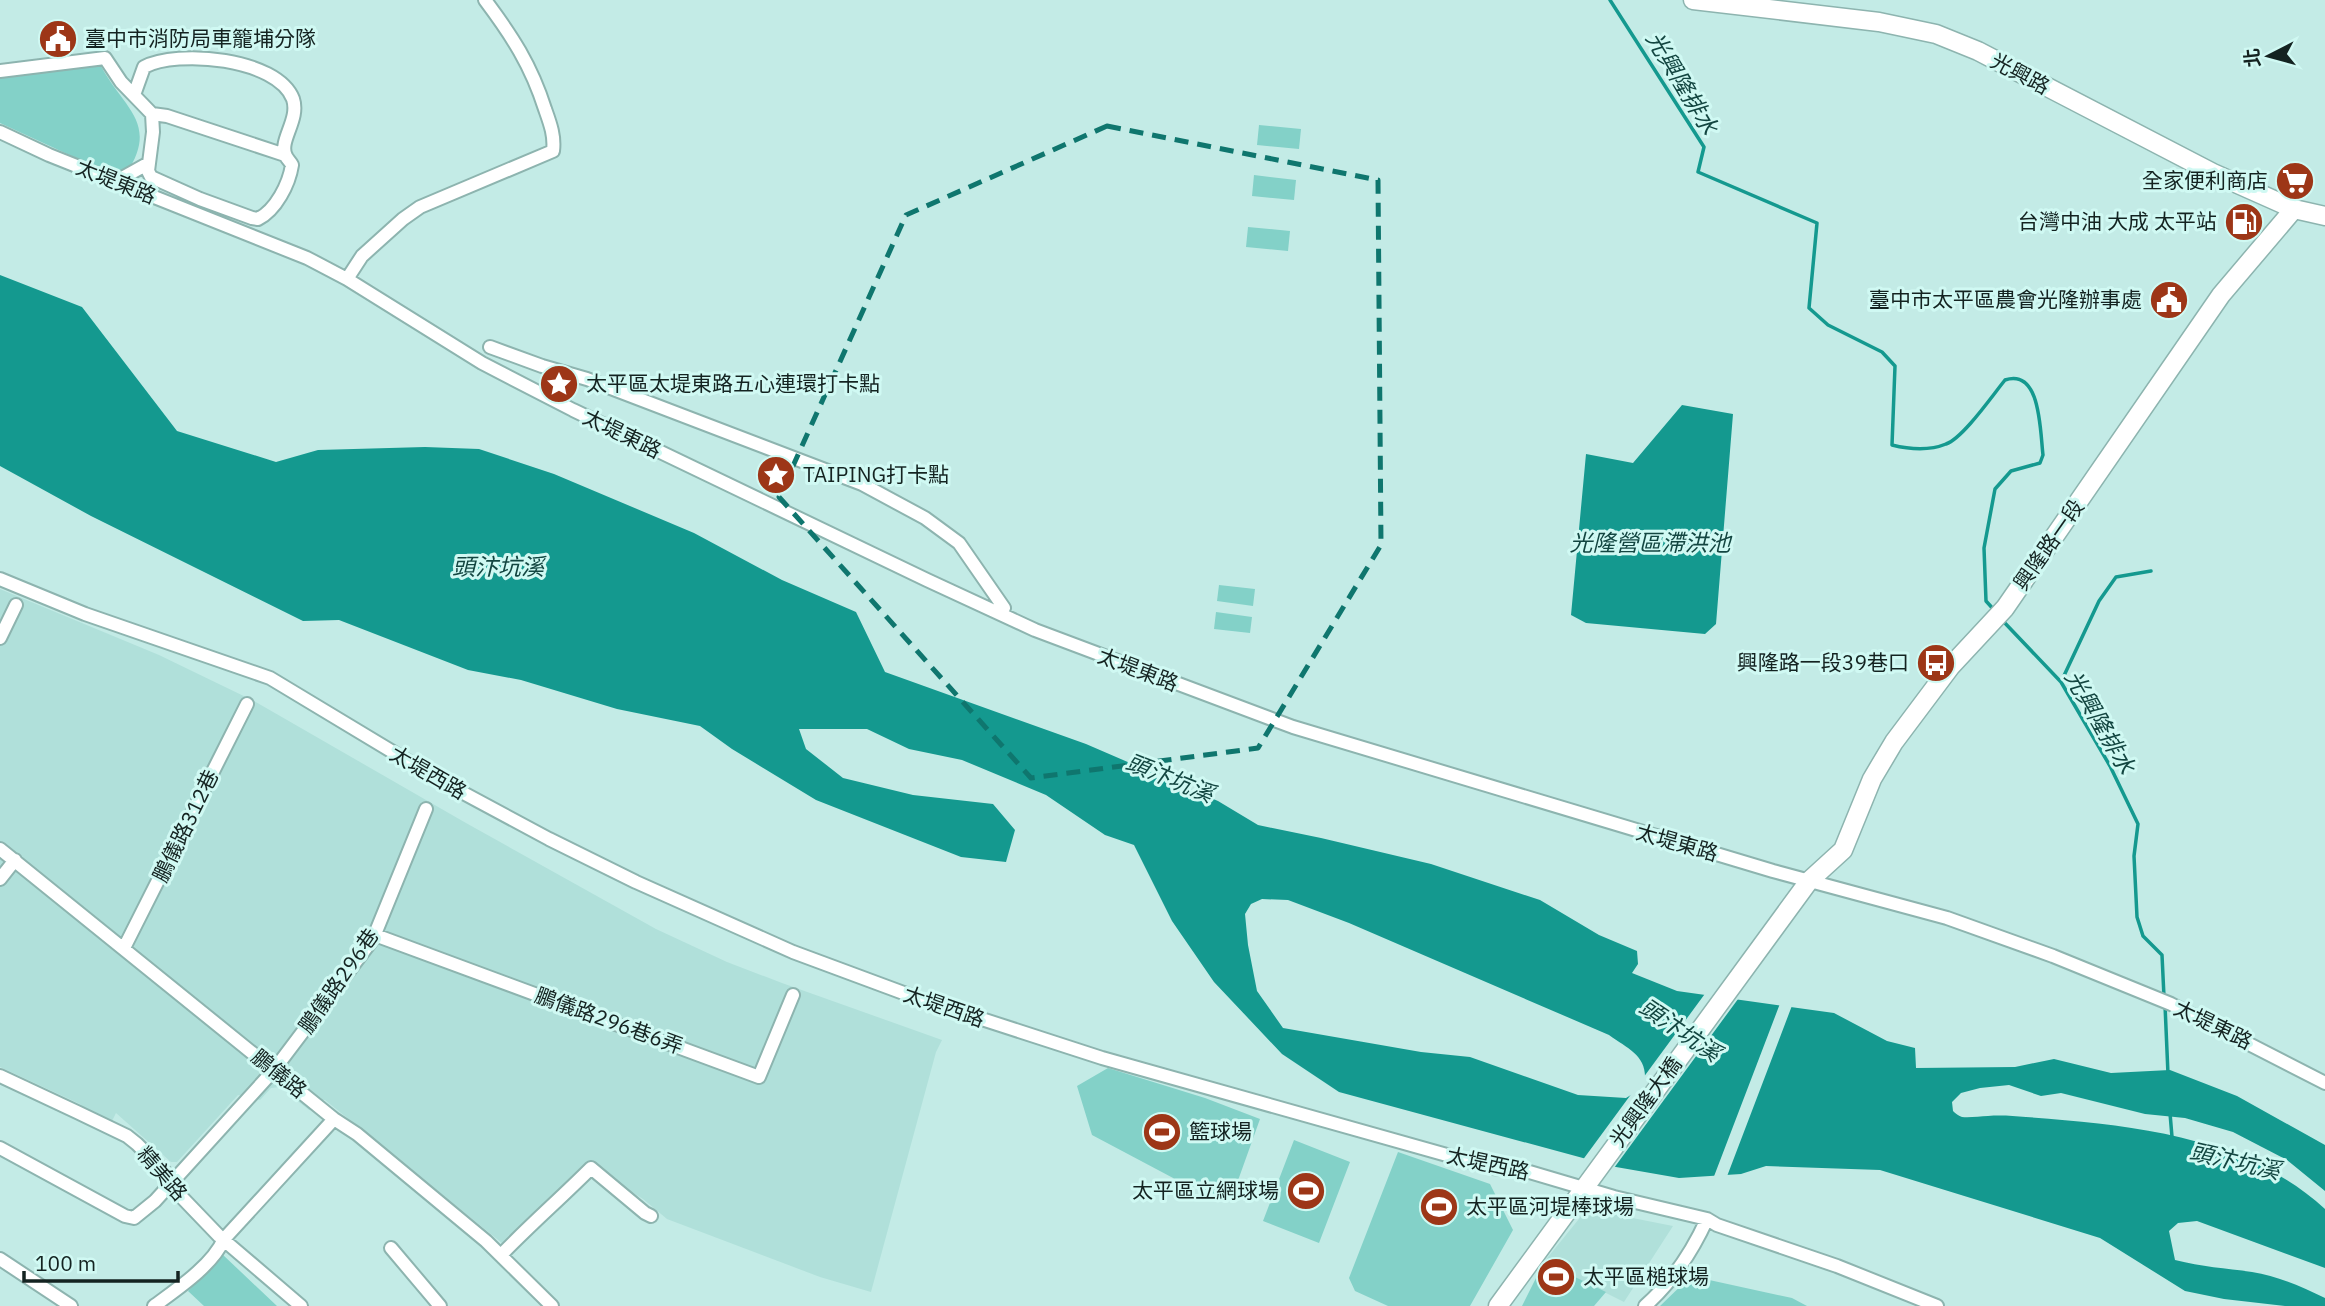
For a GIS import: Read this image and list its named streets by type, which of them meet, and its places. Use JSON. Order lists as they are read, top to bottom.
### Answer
{
  "streets": {
    "street": [
      "光興路",
      "太堤東路",
      "興隆路一段",
      "太堤西路",
      "鵬儀路312巷",
      "鵬儀路296巷",
      "鵬儀路296巷6弄",
      "鵬儀路",
      "光興隆大橋",
      "精美路"
    ]
  },
  "crossings": [
    ["光興路", "興隆路一段"],
    ["太堤東路", "興隆路一段"],
    ["太堤東路", "光興隆大橋"],
    ["興隆路一段", "光興隆大橋"],
    ["太堤西路", "光興隆大橋"],
    ["鵬儀路312巷", "鵬儀路"],
    ["鵬儀路296巷", "鵬儀路296巷6弄"],
    ["鵬儀路296巷", "鵬儀路"],
    ["鵬儀路296巷", "精美路"]
  ],
  "water": ["光興隆排水", "光隆營區滯洪池", "頭汴坑溪"],
  "places": {
    "public building": ["臺中市消防局車籠埔分隊", "臺中市太平區農會光隆辦事處"],
    "supermarket": ["全家便利商店"],
    "fuel station": ["台灣中油 大成 太平站"],
    "place": ["太平區太堤東路五心連環打卡點", "TAIPING打卡點"],
    "bus stop": ["興隆路一段39巷口"],
    "sports": [
      "籃球場",
      "太平區立網球場",
      "太平區河堤棒球場",
      "太平區槌球場"
    ]
  },
  "scale_bar": "100 m",
  "north": "left"
}
